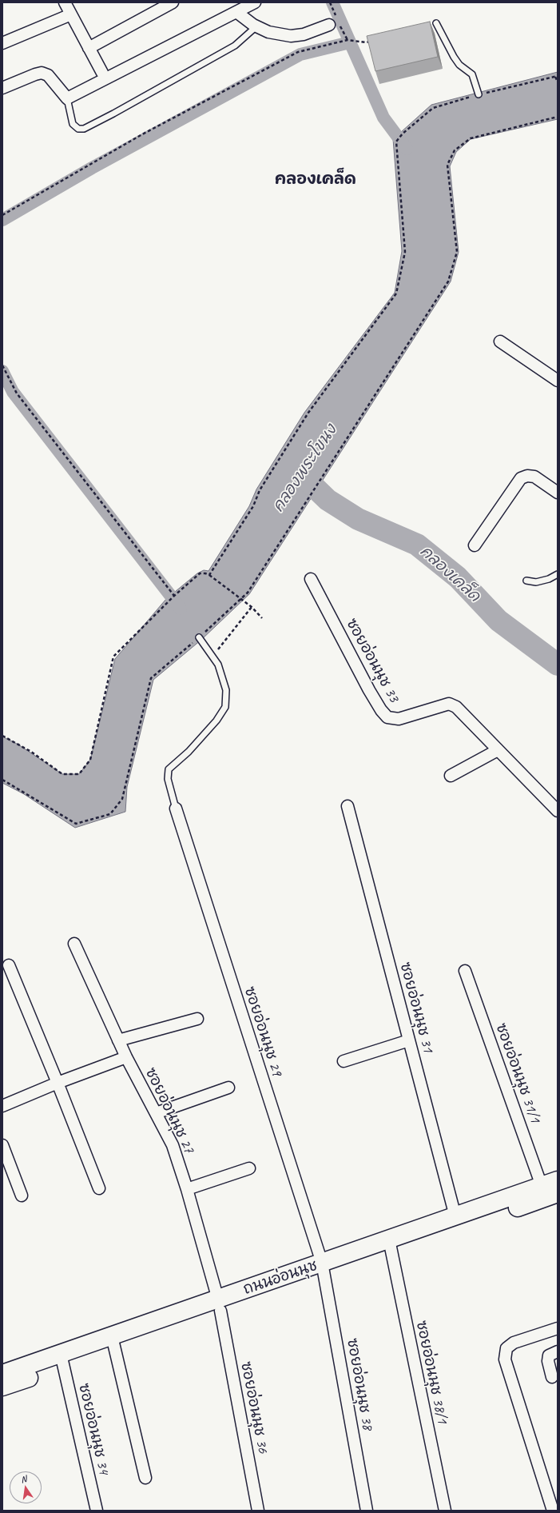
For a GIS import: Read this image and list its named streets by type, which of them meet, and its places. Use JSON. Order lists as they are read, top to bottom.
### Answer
{
  "streets": {
    "main road": ["ถนนอ่อนนุช"],
    "street": [
      "ซอยอ่อนนุช 33",
      "ซอยอ่อนนุช 31",
      "ซอยอ่อนนุช 29",
      "ซอยอ่อนนุช 31/1",
      "ซอยอ่อนนุช 27",
      "ซอยอ่อนนุช 38/1",
      "ซอยอ่อนนุช 38",
      "ซอยอ่อนนุช 36",
      "ซอยอ่อนนุช 34"
    ]
  },
  "crossings": [
    ["ซอยอ่อนนุช 31", "ถนนอ่อนนุช"],
    ["ซอยอ่อนนุช 29", "ถนนอ่อนนุช"],
    ["ซอยอ่อนนุช 29", "ซอยอ่อนนุช 38"],
    ["ซอยอ่อนนุช 31/1", "ถนนอ่อนนุช"],
    ["ซอยอ่อนนุช 27", "ถนนอ่อนนุช"],
    ["ซอยอ่อนนุช 27", "ซอยอ่อนนุช 36"],
    ["ถนนอ่อนนุช", "ซอยอ่อนนุช 38/1"],
    ["ถนนอ่อนนุช", "ซอยอ่อนนุช 38"],
    ["ถนนอ่อนนุช", "ซอยอ่อนนุช 36"],
    ["ถนนอ่อนนุช", "ซอยอ่อนนุช 34"]
  ],
  "districts": ["คลองเคล็ด"],
  "water": ["คลองพระโขนง", "คลองเคล็ด"],
  "north": "top"
}
